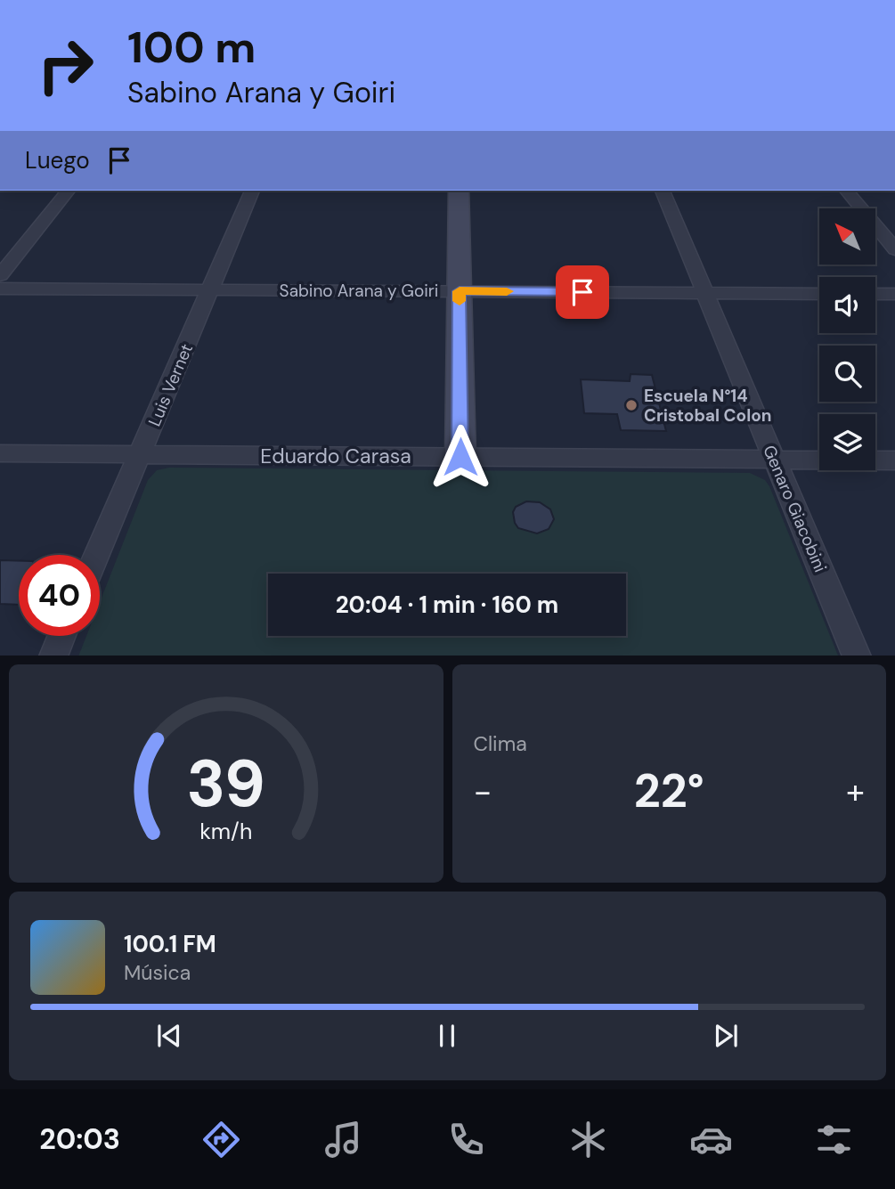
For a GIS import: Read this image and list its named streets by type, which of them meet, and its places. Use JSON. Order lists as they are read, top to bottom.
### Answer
{
  "streets": {
    "street": [
      "Sabino Arana y Goiri",
      "Luis Vernet",
      "Eduardo Carasa",
      "Genaro Giacobini"
    ]
  },
  "crossings": [
    ["Sabino Arana y Goiri", "Luis Vernet"],
    ["Sabino Arana y Goiri", "Genaro Giacobini"],
    ["Luis Vernet", "Eduardo Carasa"],
    ["Eduardo Carasa", "Genaro Giacobini"]
  ],
  "places": ["Escuela N°14 Cristobal Colon"],
  "north": "top left",
  "page": {
    "turn": ["100 m", "Sabino Arana y Goiri"],
    "then": "Luego",
    "limit": "40",
    "trip": "20:04 · 1 min · 160 m",
    "tile": "Clima",
    "heat": ["−", "22°", "+"],
    "song": ["100.1 FM", "Música"],
    "tabs": "20:03",
    "gauge": ["39", "km/h"]
  }
}
